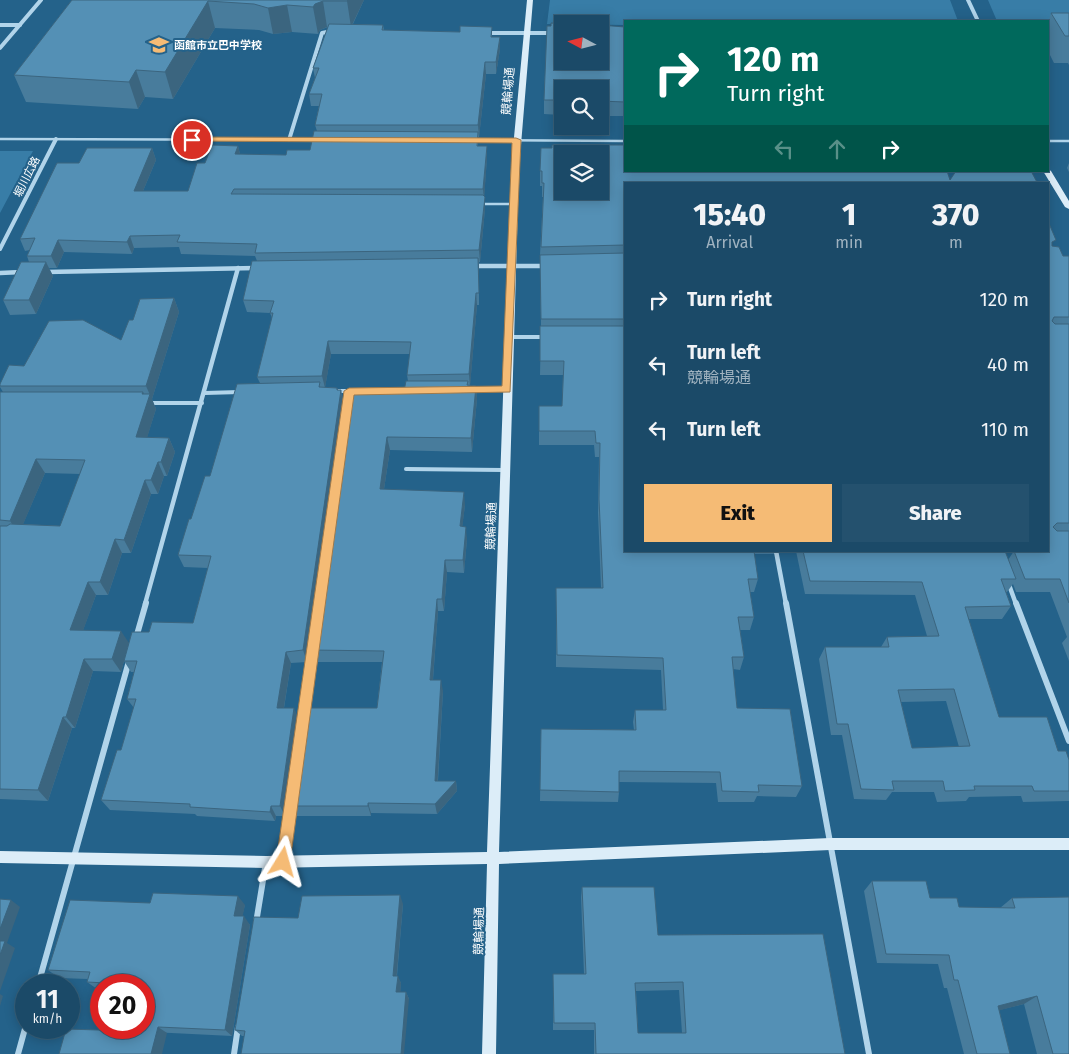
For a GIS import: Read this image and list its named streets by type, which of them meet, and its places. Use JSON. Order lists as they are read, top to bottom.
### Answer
{
  "streets": {
    "street": ["競輪場通", "堀川広路"]
  },
  "places": {
    "school or university": ["函館市立巴中学校"]
  },
  "north": "left",
  "page": {
    "turn": ["120 m", "Turn right"],
    "eta": [
      "15:40",
      "Arrival",
      "1",
      "min",
      "370",
      "m"
    ],
    "list": [
      {
        "name": "Turn right",
        "value": "120 m"
      },
      {
        "name": "Turn left",
        "note": "競輪場通",
        "value": "40 m"
      },
      {
        "name": "Turn left",
        "value": "110 m"
      }
    ],
    "buttons": ["Exit", "Share"],
    "speed": "11 km/h",
    "limit": "20"
  }
}
